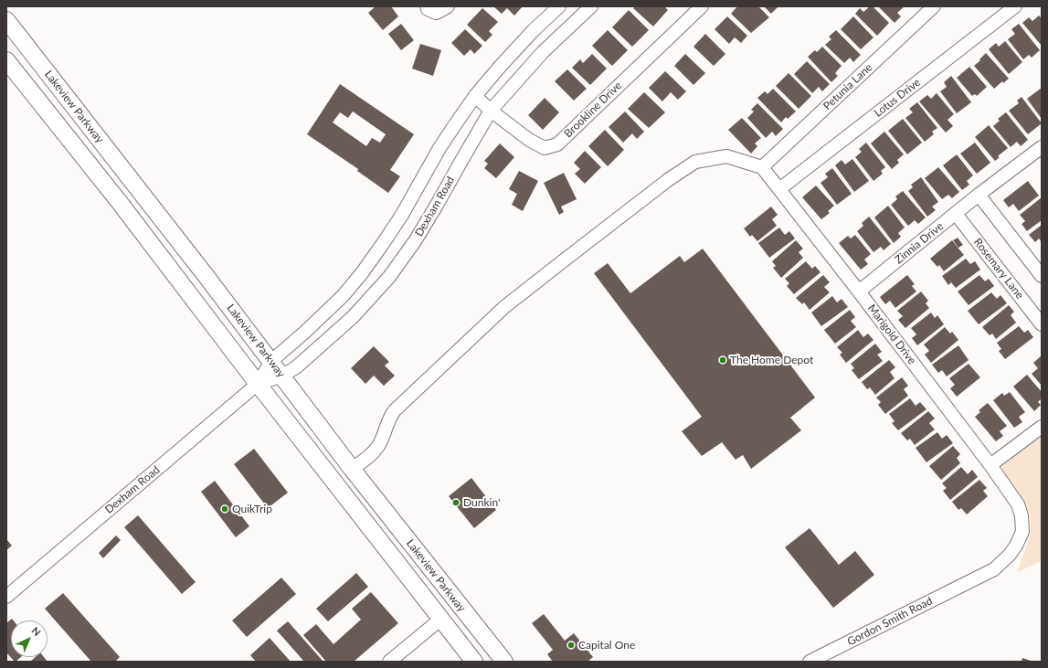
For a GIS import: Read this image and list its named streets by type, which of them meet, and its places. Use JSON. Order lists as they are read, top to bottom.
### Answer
{
  "streets": {
    "main road": ["Lakeview Parkway"],
    "street": [
      "Petunia Lane",
      "Lotus Drive",
      "Brookline Drive",
      "Dexham Road",
      "Zinnia Drive",
      "Rosemary Lane",
      "Marigold Drive",
      "Gordon Smith Road"
    ]
  },
  "crossings": [
    ["Petunia Lane", "Marigold Drive"],
    ["Lotus Drive", "Marigold Drive"],
    ["Lakeview Parkway", "Dexham Road"],
    ["Brookline Drive", "Dexham Road"],
    ["Zinnia Drive", "Rosemary Lane"],
    ["Zinnia Drive", "Marigold Drive"],
    ["Marigold Drive", "Gordon Smith Road"]
  ],
  "places": [
    "The Home Depot",
    "Dunkin'",
    "QuikTrip",
    "Capital One"
  ],
  "north": "top right"
}
